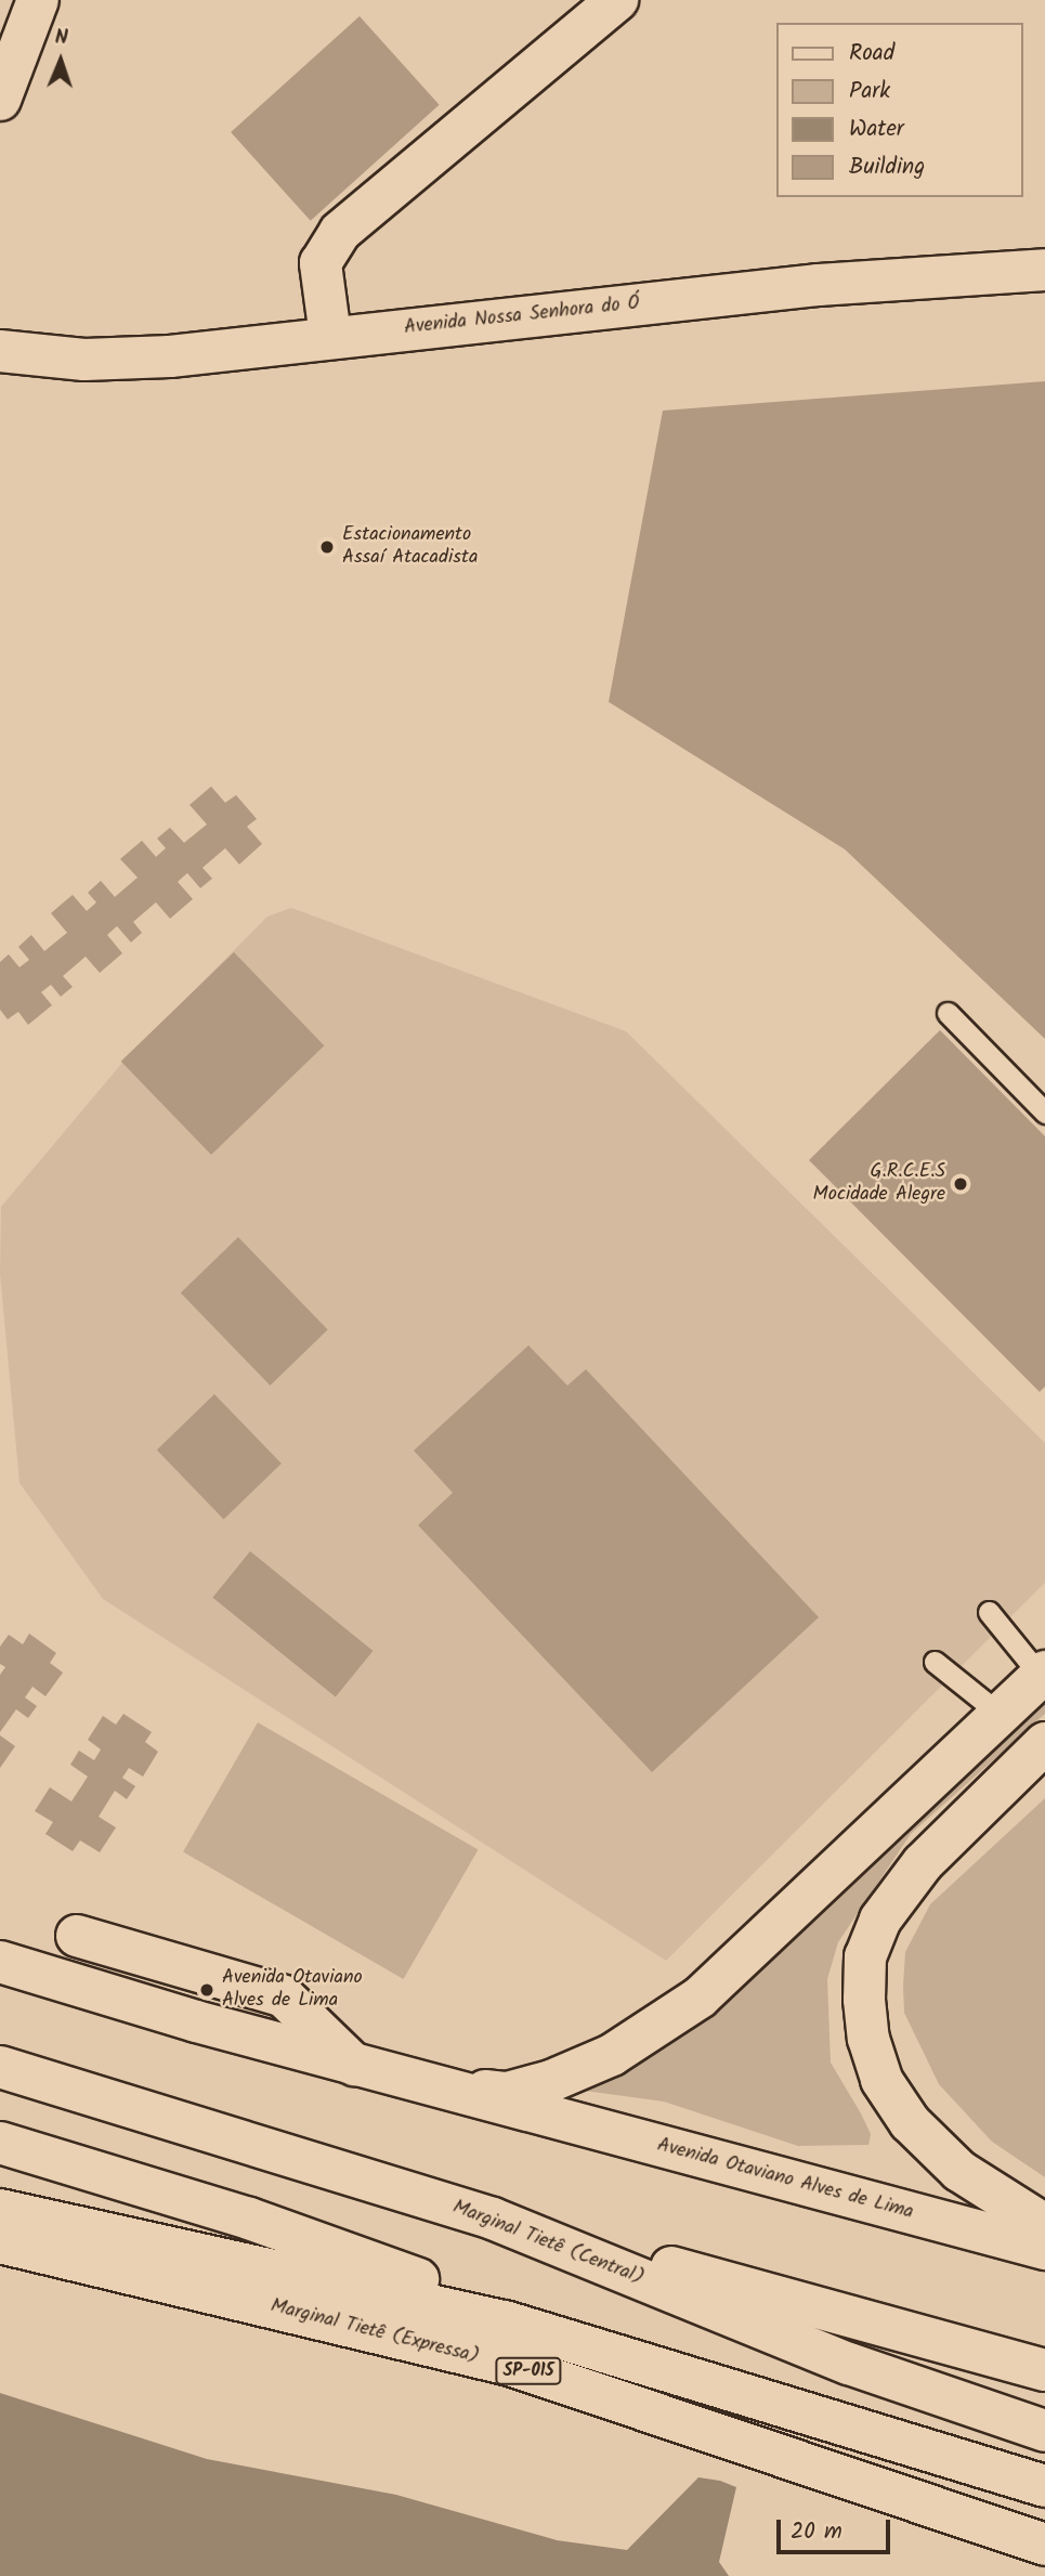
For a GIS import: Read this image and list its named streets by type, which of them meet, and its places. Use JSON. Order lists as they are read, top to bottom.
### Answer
{
  "streets": {
    "main road": [
      "Avenida Nossa Senhora do Ó",
      "Avenida Otaviano Alves de Lima",
      "Marginal Tietê (Central)",
      "Marginal Tietê (Expressa)",
      "SP-015"
    ]
  },
  "places": ["Estacionamento Assaí Atacadista", "G.R.C.E.S Mocidade Alegre", "Avenida Otaviano Alves de Lima"],
  "legend": [
    "Road",
    "Park",
    "Water",
    "Building"
  ],
  "scale_bar": "20 m",
  "north": "top"
}
